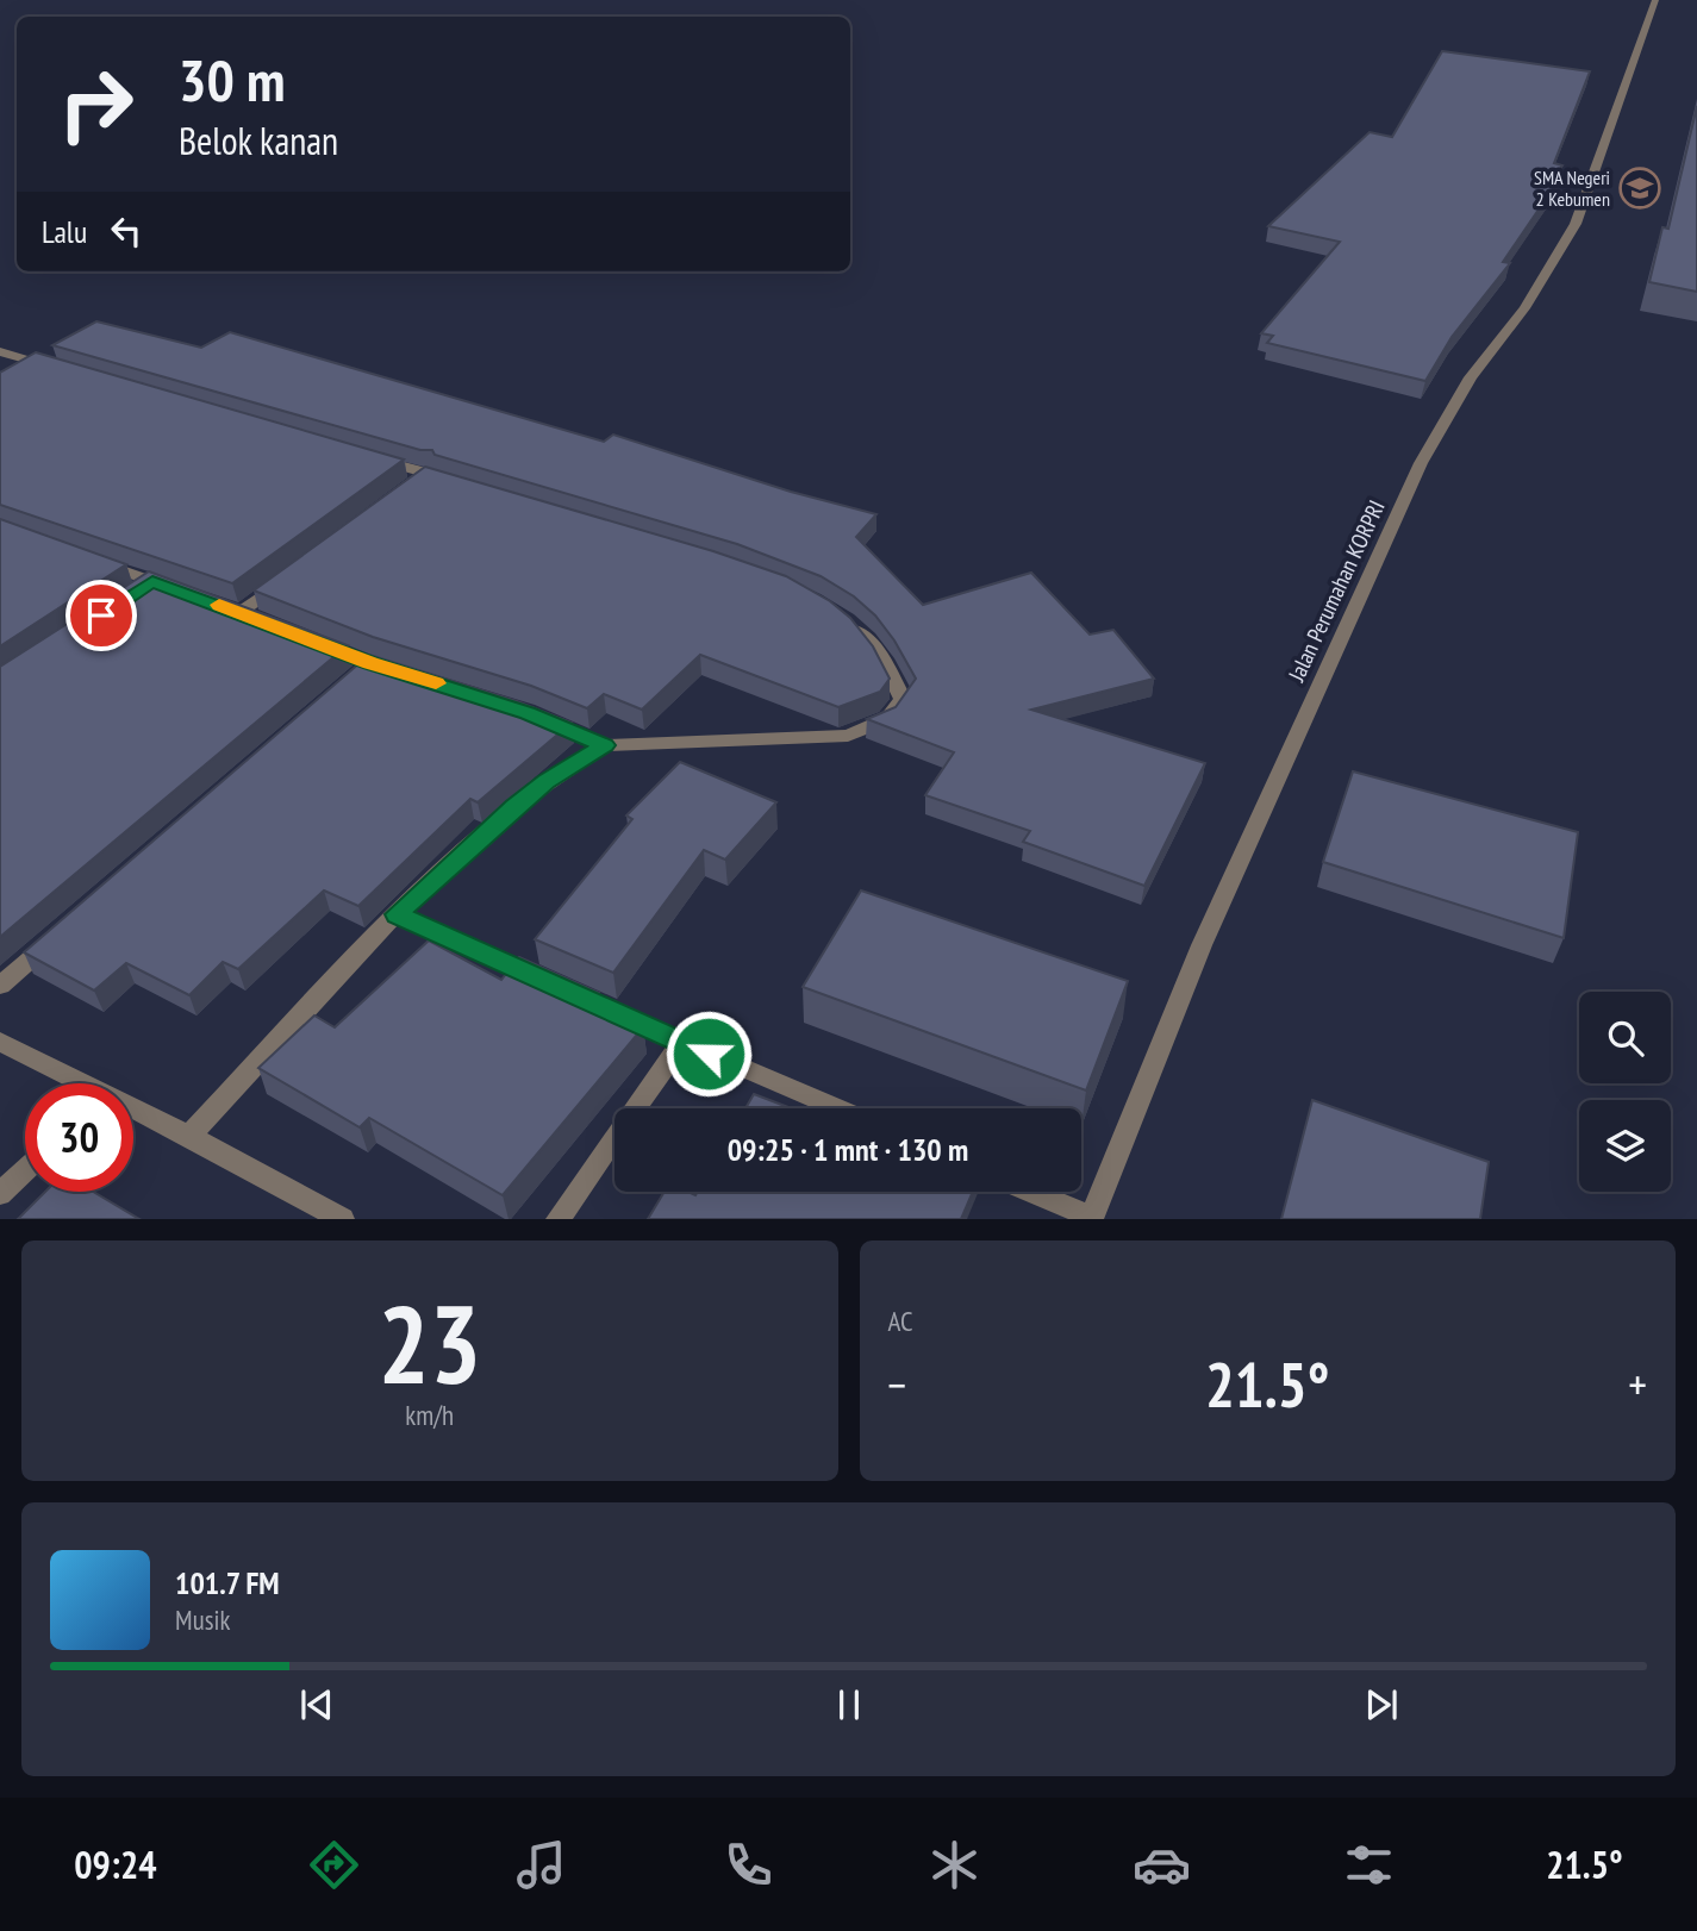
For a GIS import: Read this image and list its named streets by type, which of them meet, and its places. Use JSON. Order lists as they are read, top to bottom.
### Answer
{
  "streets": {
    "street": ["Jalan Perumahan KORPRI"]
  },
  "places": {
    "school or university": ["SMA Negeri 2 Kebumen"]
  },
  "page": {
    "turn": ["30 m", "Belok kanan"],
    "then": "Lalu",
    "limit": "30",
    "trip": "09:25 · 1 mnt · 130 m",
    "tile": [
      ["23", "km/h"],
      "AC"
    ],
    "heat": ["−", "21.5°", "+"],
    "song": ["101.7 FM", "Musik"],
    "tabs": ["09:24", "21.5°"]
  }
}
